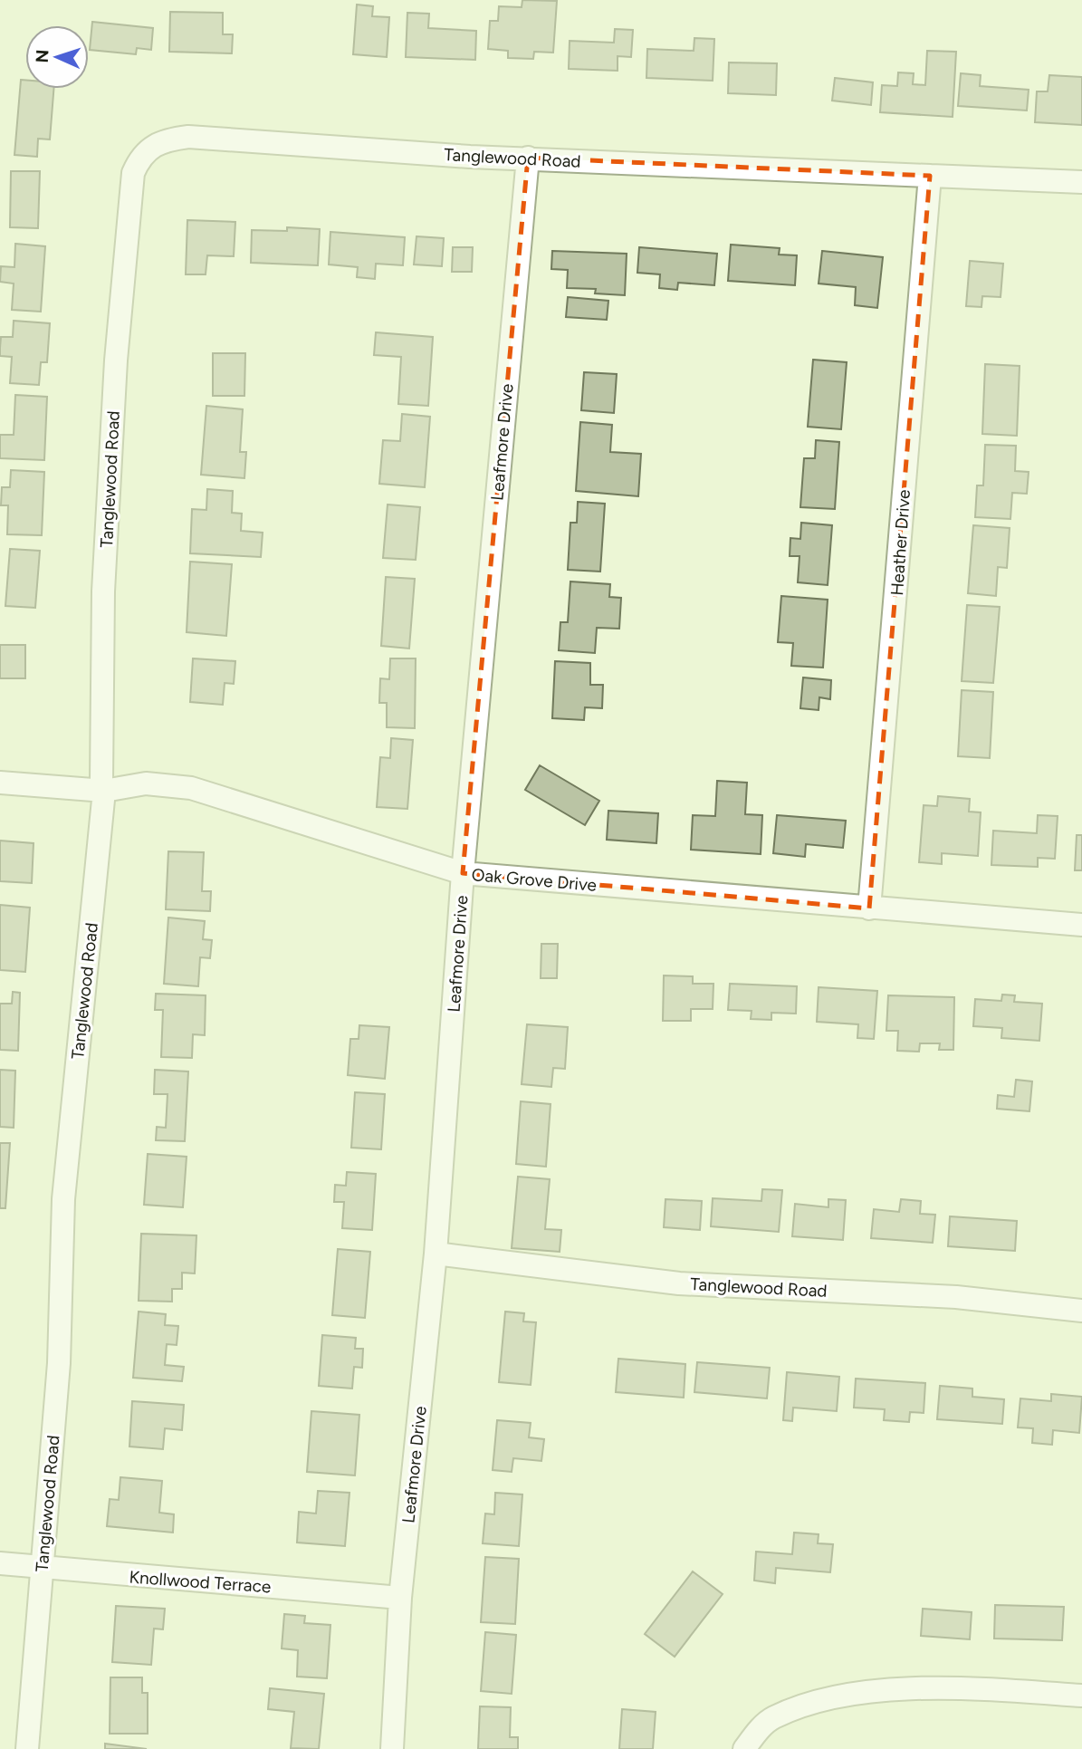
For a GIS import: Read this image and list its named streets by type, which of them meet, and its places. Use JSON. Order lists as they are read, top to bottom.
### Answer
{
  "streets": {
    "street": [
      "Tanglewood Road",
      "Leafmore Drive",
      "Heather Drive",
      "Oak Grove Drive",
      "Knollwood Terrace"
    ]
  },
  "crossings": [
    ["Tanglewood Road", "Leafmore Drive"],
    ["Tanglewood Road", "Heather Drive"],
    ["Tanglewood Road", "Oak Grove Drive"],
    ["Tanglewood Road", "Knollwood Terrace"],
    ["Leafmore Drive", "Oak Grove Drive"],
    ["Leafmore Drive", "Knollwood Terrace"],
    ["Heather Drive", "Oak Grove Drive"]
  ],
  "north": "left"
}
